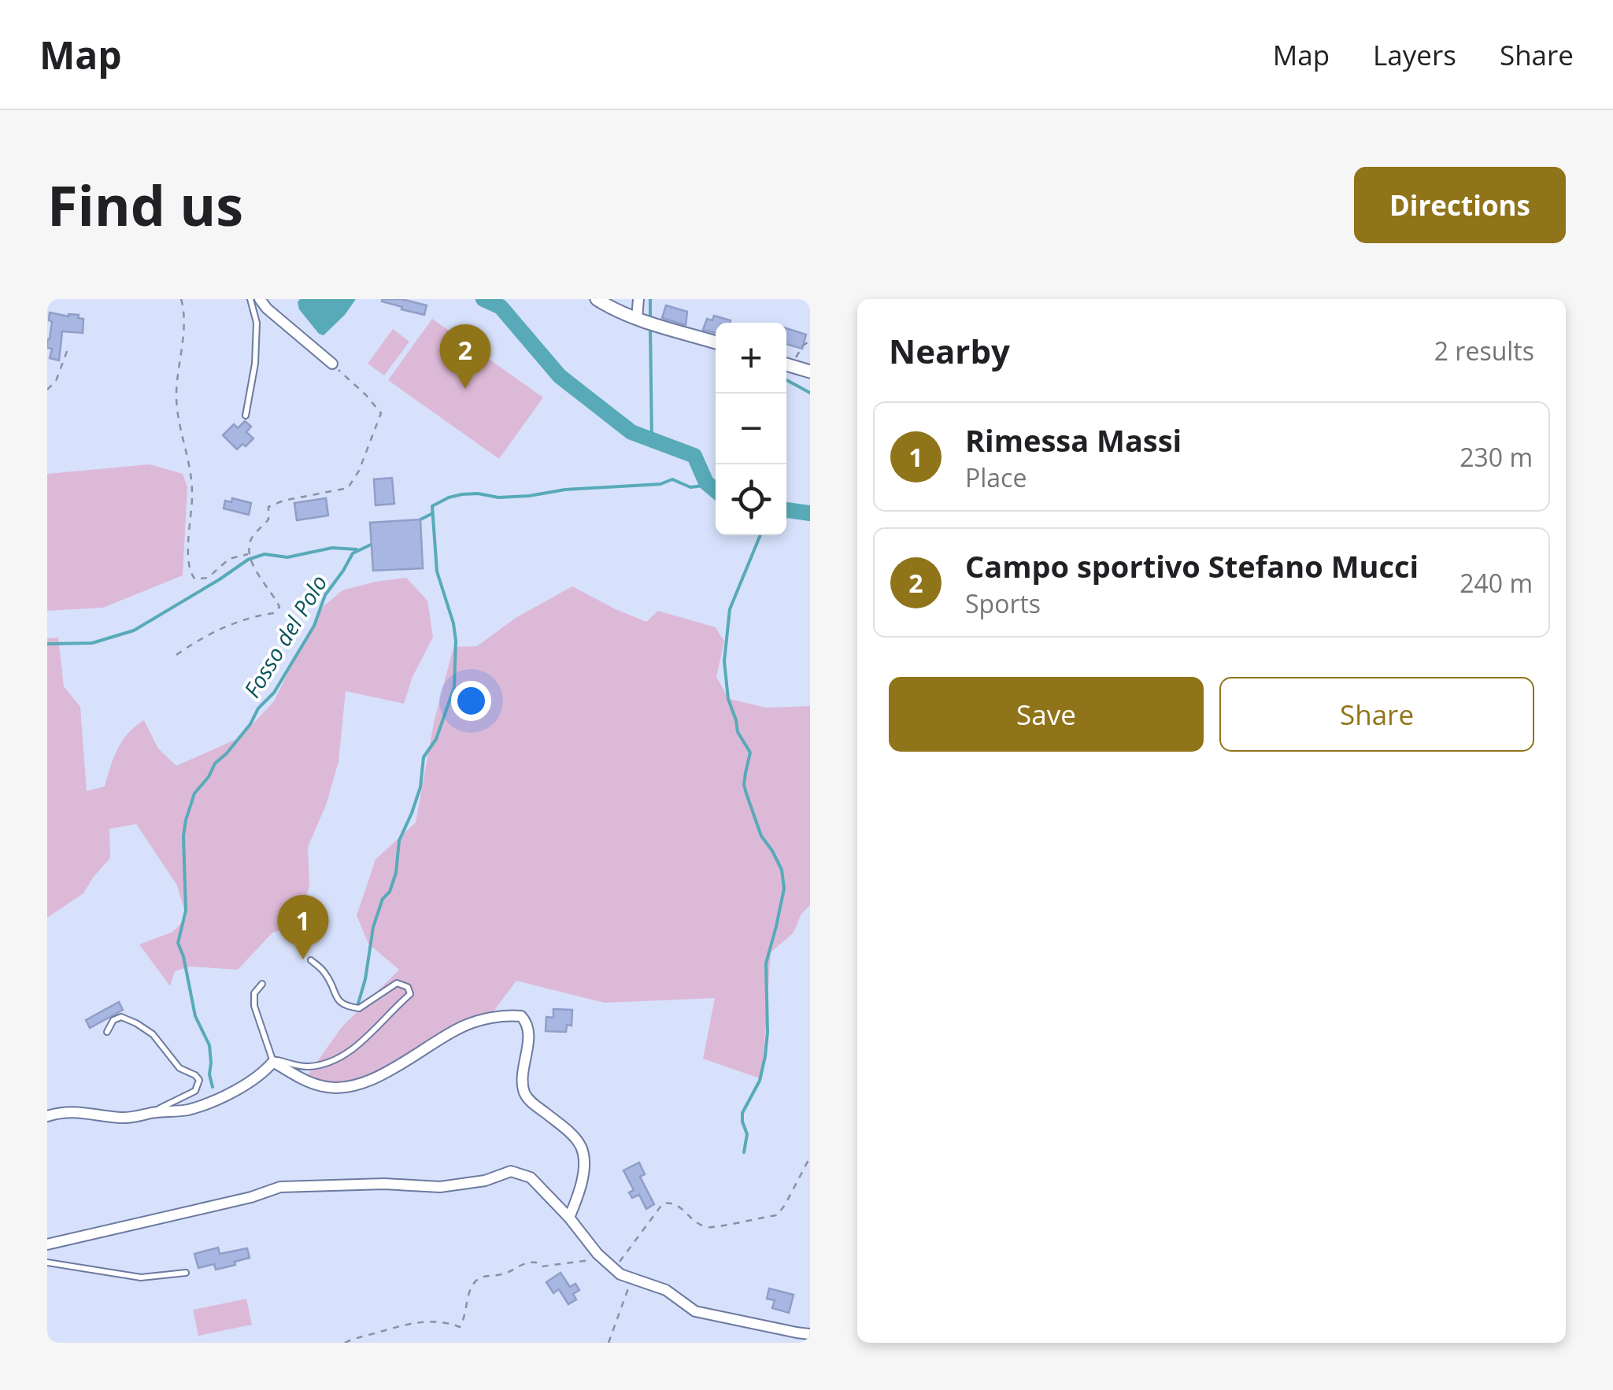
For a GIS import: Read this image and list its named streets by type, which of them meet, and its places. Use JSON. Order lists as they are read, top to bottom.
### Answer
{
  "water": ["Fosso del Polo"],
  "page": {
    "header": "Map",
    "nav": ["Map", "Layers", "Share"],
    "title": "Find us",
    "buttons": [
      "Directions",
      ["Save", "Share"]
    ],
    "heading": ["Nearby", "2 results"],
    "map_buttons": ["+", "−"],
    "pins": ["2", "1"],
    "list": [
      {
        "mark": "1",
        "name": "Rimessa Massi",
        "note": "Place",
        "value": "230 m"
      },
      {
        "mark": "2",
        "name": "Campo sportivo Stefano Mucci",
        "note": "Sports",
        "value": "240 m"
      }
    ]
  }
}
